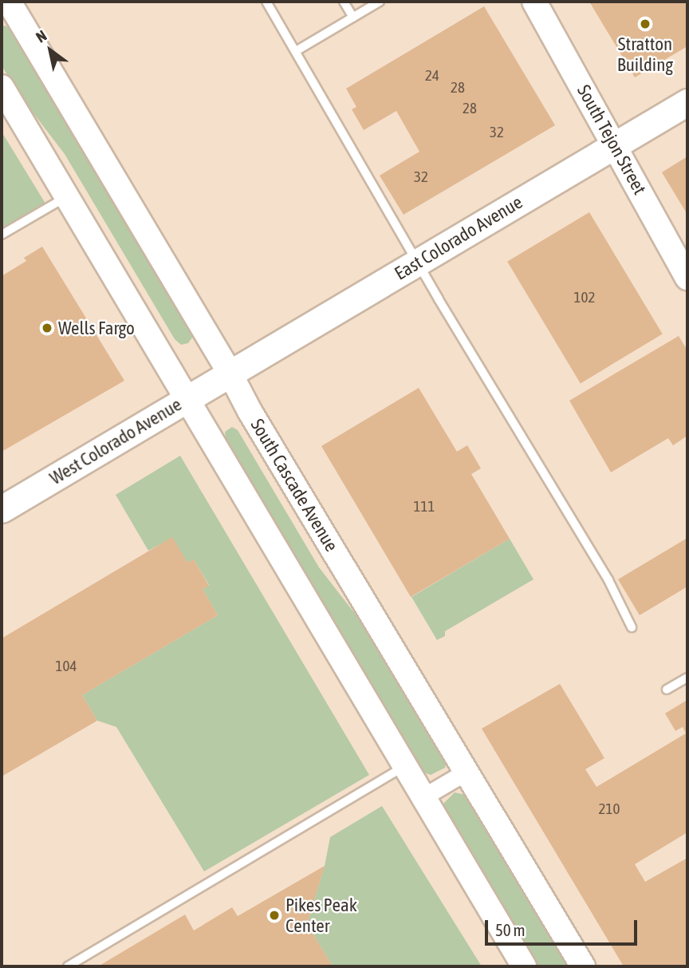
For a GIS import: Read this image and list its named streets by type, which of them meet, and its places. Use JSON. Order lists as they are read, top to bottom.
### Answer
{
  "streets": {
    "main road": [
      "South Tejon Street",
      "East Colorado Avenue",
      "West Colorado Avenue",
      "South Cascade Avenue"
    ]
  },
  "crossings": [
    ["South Tejon Street", "East Colorado Avenue"],
    ["East Colorado Avenue", "West Colorado Avenue"],
    ["East Colorado Avenue", "South Cascade Avenue"],
    ["West Colorado Avenue", "South Cascade Avenue"]
  ],
  "places": ["Stratton Building", "Wells Fargo", "Pikes Peak Center"],
  "house_numbers": [
    "24",
    "28",
    "28",
    "32",
    "32",
    "102",
    "111",
    "104",
    "210"
  ],
  "scale_bar": "50 m",
  "north": "top left"
}
